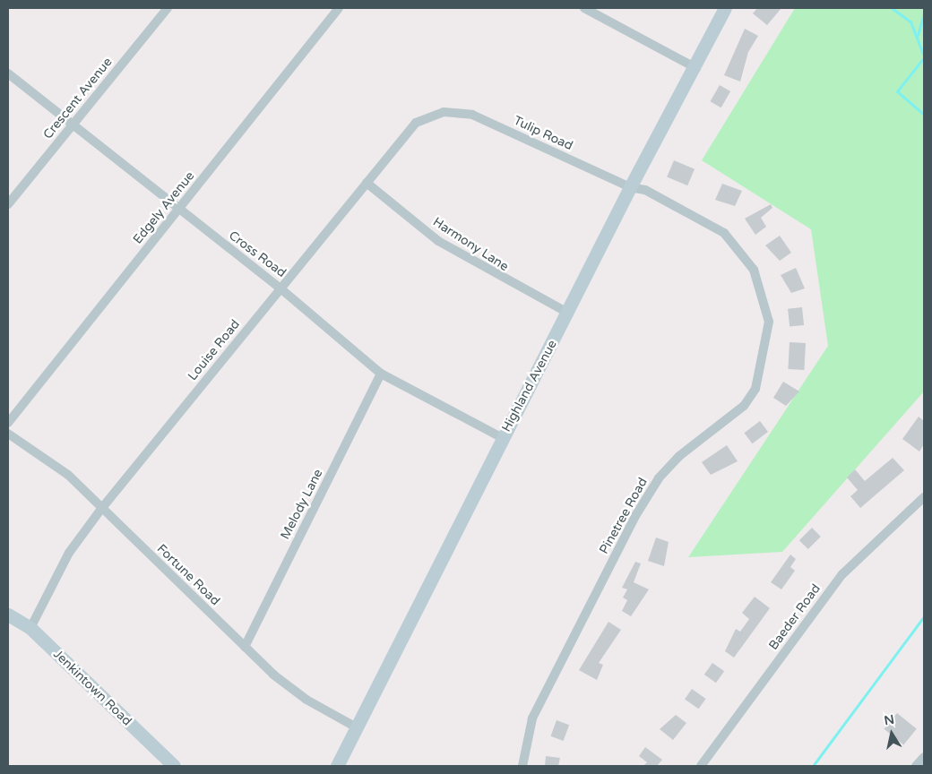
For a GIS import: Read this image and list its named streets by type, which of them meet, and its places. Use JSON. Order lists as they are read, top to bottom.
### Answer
{
  "streets": {
    "street": [
      "Crescent Avenue",
      "Tulip Road",
      "Edgely Avenue",
      "Harmony Lane",
      "Cross Road",
      "Louise Road",
      "Highland Avenue",
      "Melody Lane",
      "Pinetree Road",
      "Fortune Road",
      "Baeder Road",
      "Jenkintown Road"
    ]
  },
  "crossings": [
    ["Crescent Avenue", "Cross Road"],
    ["Tulip Road", "Louise Road"],
    ["Tulip Road", "Highland Avenue"],
    ["Tulip Road", "Pinetree Road"],
    ["Edgely Avenue", "Cross Road"],
    ["Harmony Lane", "Louise Road"],
    ["Harmony Lane", "Highland Avenue"],
    ["Cross Road", "Louise Road"],
    ["Cross Road", "Highland Avenue"],
    ["Cross Road", "Melody Lane"],
    ["Louise Road", "Fortune Road"],
    ["Louise Road", "Jenkintown Road"],
    ["Highland Avenue", "Pinetree Road"],
    ["Highland Avenue", "Fortune Road"],
    ["Melody Lane", "Fortune Road"]
  ],
  "north": "top"
}
